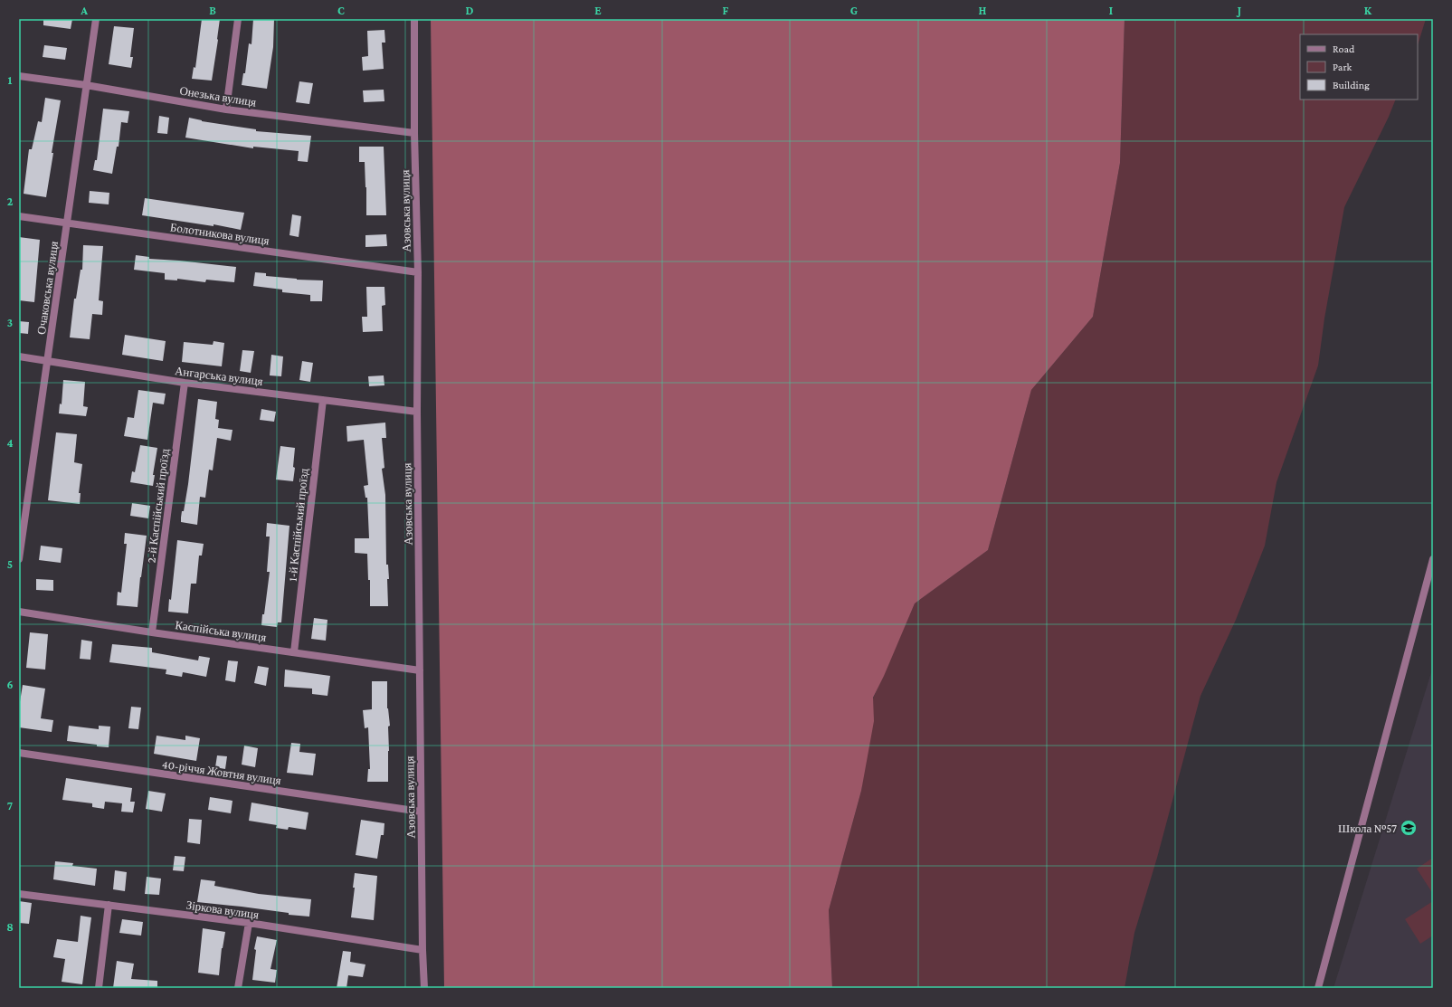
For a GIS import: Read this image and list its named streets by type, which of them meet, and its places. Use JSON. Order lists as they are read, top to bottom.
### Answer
{
  "streets": {
    "street": [
      "Онезька вулиця",
      "Азовська вулиця",
      "Болотникова вулиця",
      "Очаковська вулиця",
      "Ангарська вулиця",
      "2-й Каспійський проїзд",
      "1-й Каспійський проїзд",
      "Каспійська вулиця",
      "40-річчя Жовтня вулиця",
      "Зіркова вулиця"
    ]
  },
  "crossings": [
    ["Онезька вулиця", "Азовська вулиця"],
    ["Онезька вулиця", "Очаковська вулиця"],
    ["Азовська вулиця", "Болотникова вулиця"],
    ["Азовська вулиця", "Ангарська вулиця"],
    ["Азовська вулиця", "Каспійська вулиця"],
    ["Азовська вулиця", "40-річчя Жовтня вулиця"],
    ["Азовська вулиця", "Зіркова вулиця"],
    ["Болотникова вулиця", "Очаковська вулиця"],
    ["Очаковська вулиця", "Ангарська вулиця"],
    ["Ангарська вулиця", "2-й Каспійський проїзд"],
    ["Ангарська вулиця", "1-й Каспійський проїзд"],
    ["2-й Каспійський проїзд", "Каспійська вулиця"],
    ["1-й Каспійський проїзд", "Каспійська вулиця"]
  ],
  "places": {
    "school or university": ["Школа №57"]
  },
  "legend": ["Road", "Park", "Building"],
  "grid": {
    "columns": [
      "A",
      "B",
      "C",
      "D",
      "E",
      "F",
      "G",
      "H",
      "I",
      "J",
      "K"
    ],
    "rows": [
      "1",
      "2",
      "3",
      "4",
      "5",
      "6",
      "7",
      "8"
    ]
  }
}
